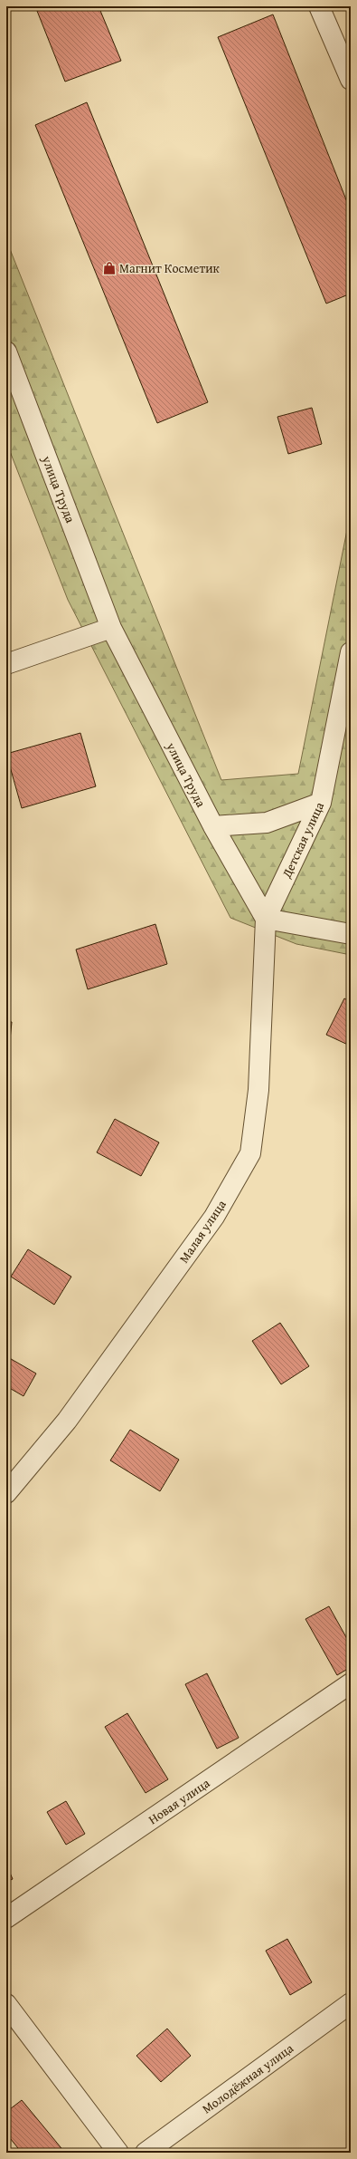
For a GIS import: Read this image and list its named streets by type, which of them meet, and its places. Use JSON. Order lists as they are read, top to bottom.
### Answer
{
  "streets": {
    "street": [
      "улица Труда",
      "Детская улица",
      "Малая улица",
      "Новая улица",
      "Молодёжная улица"
    ]
  },
  "crossings": [
    ["улица Труда", "Детская улица"],
    ["улица Труда", "Малая улица"],
    ["Детская улица", "Малая улица"]
  ],
  "places": {
    "shop": ["Магнит Косметик"]
  }
}
